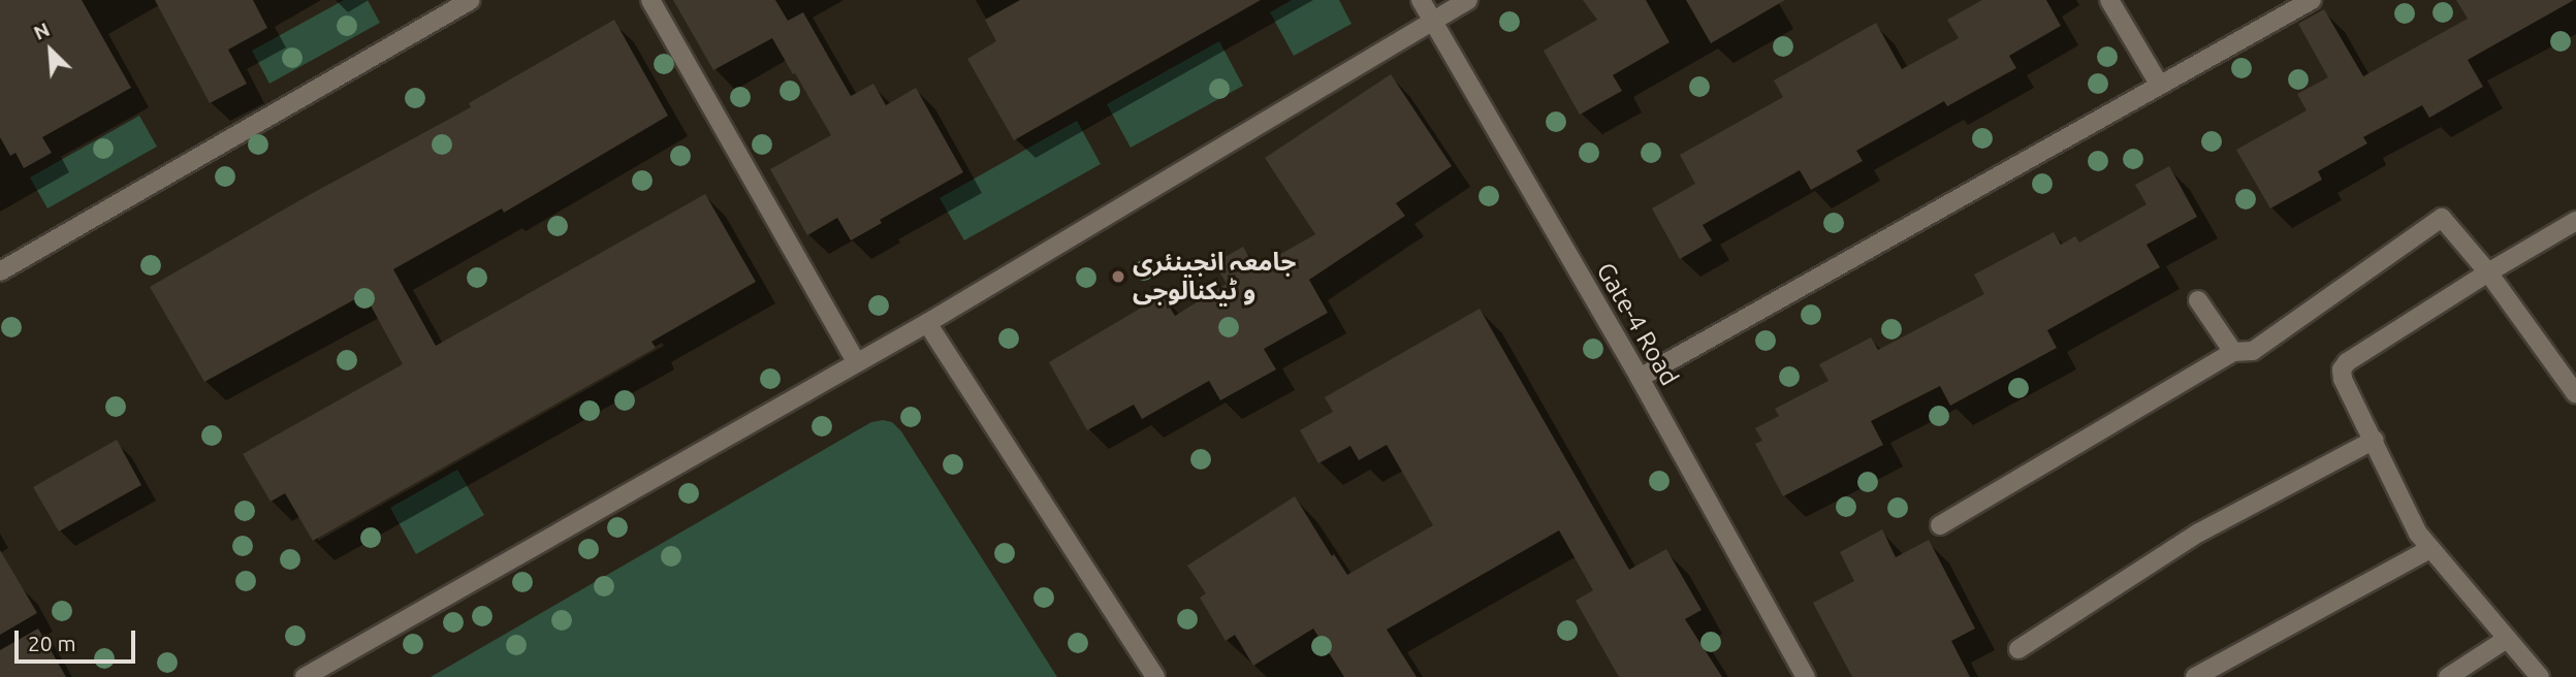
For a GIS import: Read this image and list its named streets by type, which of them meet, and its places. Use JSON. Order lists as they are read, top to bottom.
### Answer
{
  "streets": {
    "street": ["Gate-4 Road"]
  },
  "places": ["جامعہ انجینئری و ٹیکنالوجی"],
  "scale_bar": "20 m",
  "north": "top left"
}
